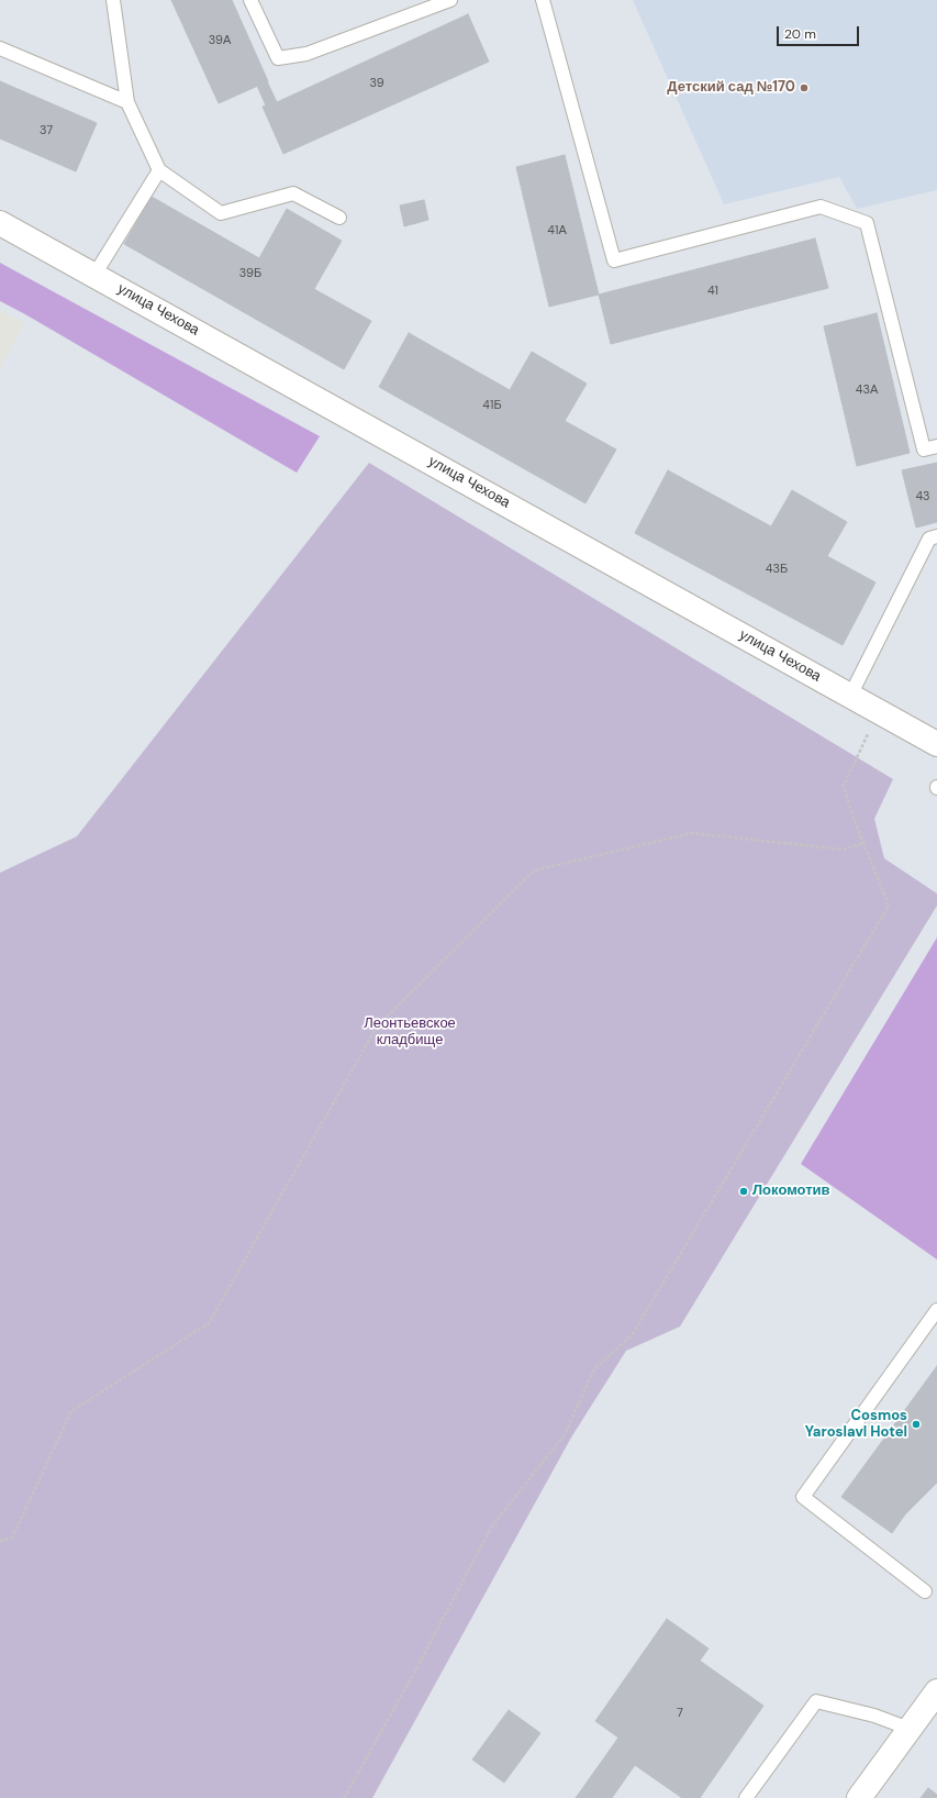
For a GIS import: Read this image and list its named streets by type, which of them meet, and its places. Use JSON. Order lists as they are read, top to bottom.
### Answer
{
  "streets": {
    "street": ["улица Чехова"]
  },
  "parks": ["Леонтьевское кладбище"],
  "places": ["Детский сад №170", "Локомотив", "Cosmos Yaroslavl Hotel"],
  "house_numbers": [
    "39А",
    "39",
    "37",
    "41А",
    "39Б",
    "41",
    "43А",
    "41Б",
    "43",
    "43Б",
    "7"
  ],
  "scale_bar": "20 m"
}
